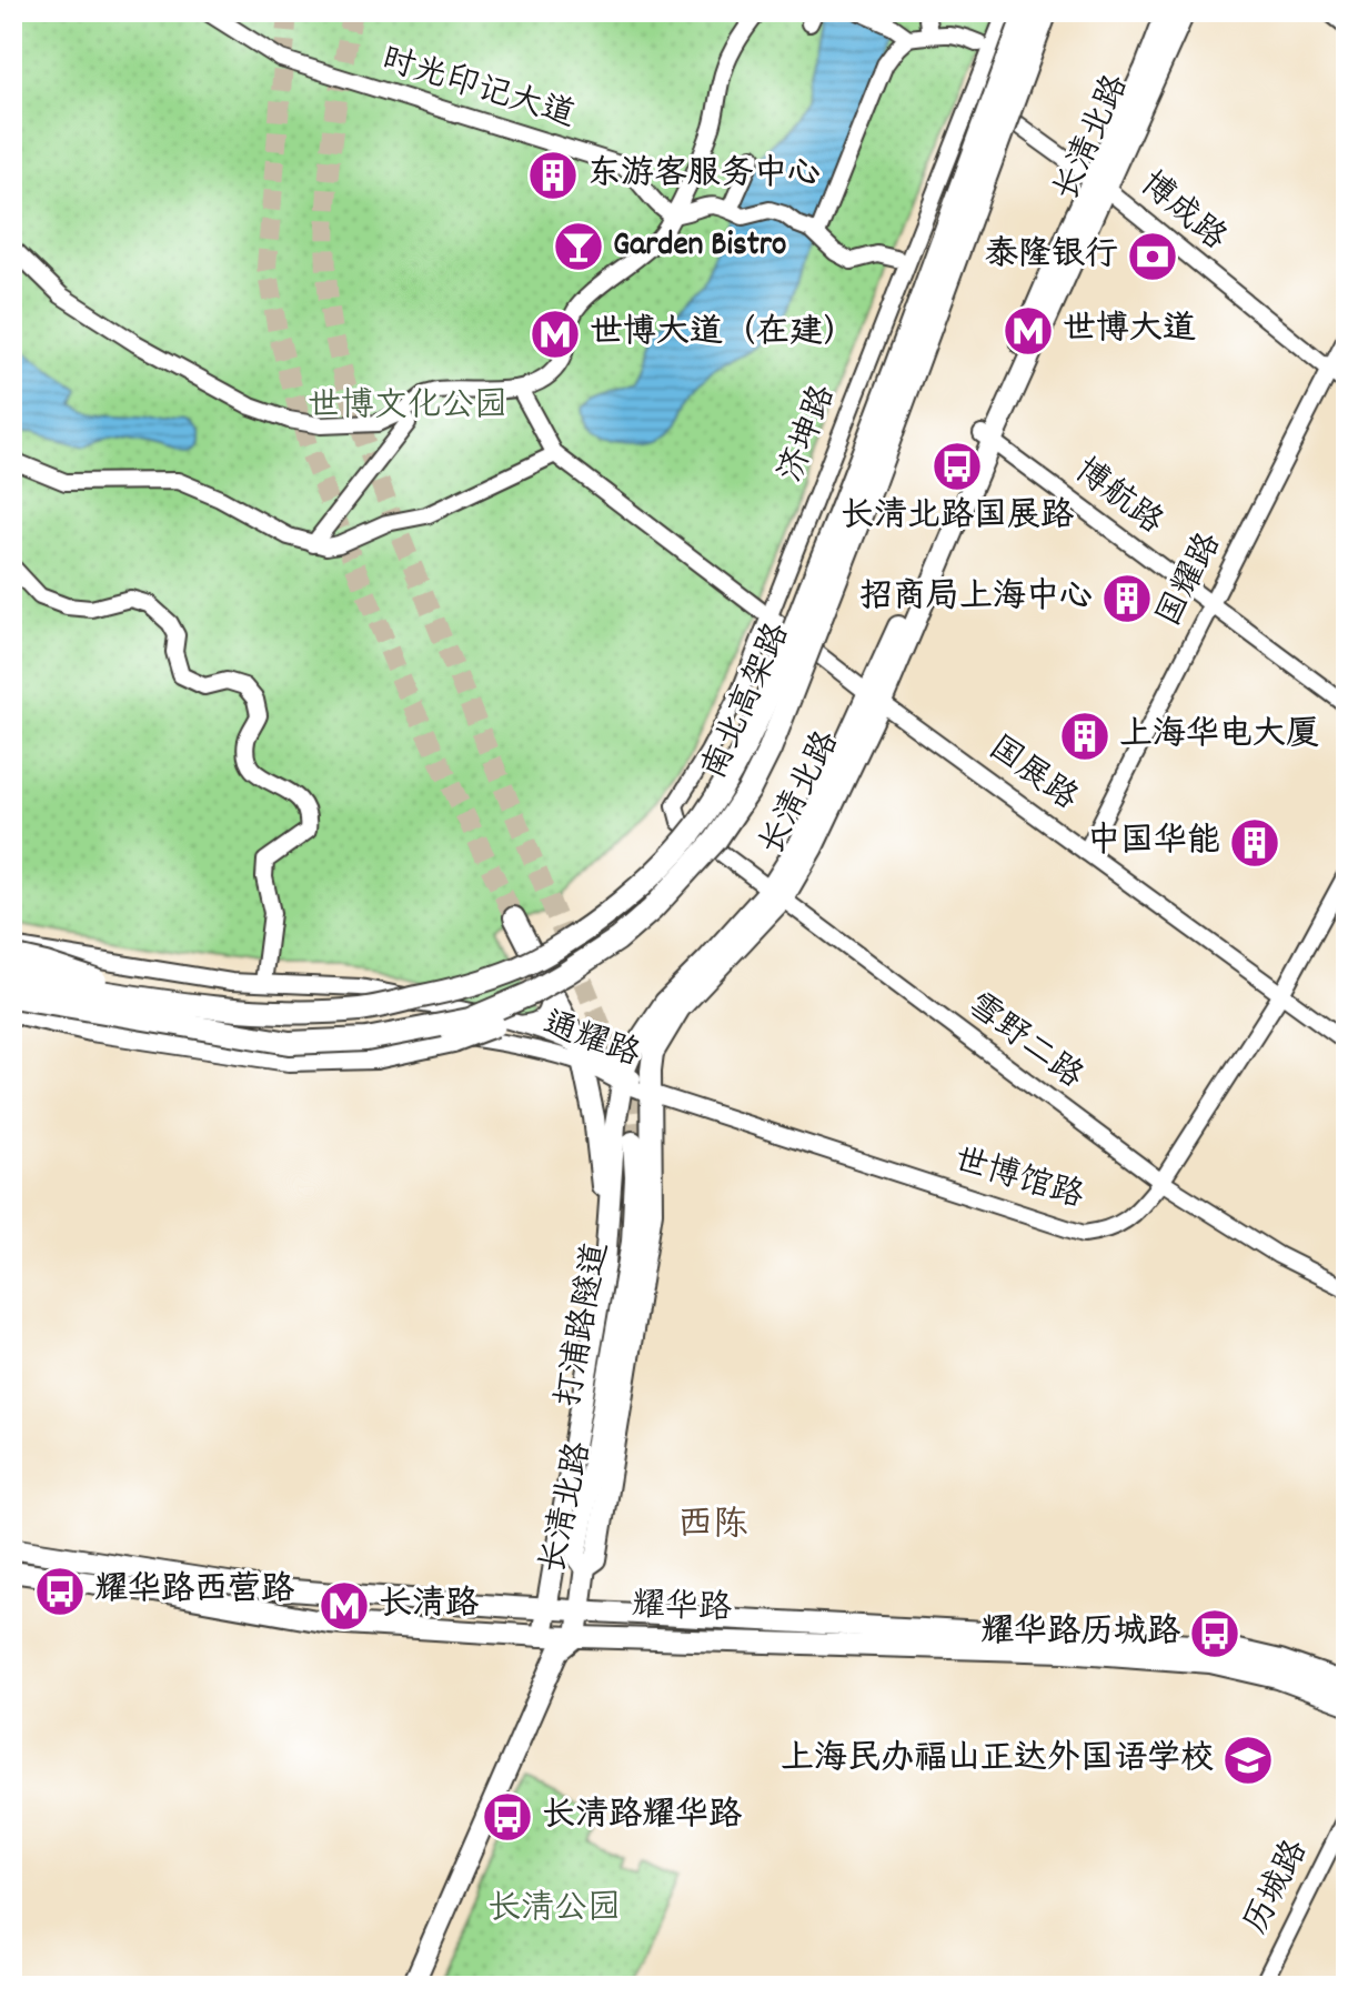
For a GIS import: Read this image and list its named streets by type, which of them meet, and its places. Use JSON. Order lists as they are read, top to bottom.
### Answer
{
  "streets": {
    "highway": ["南北高架路"],
    "main road": ["长清北路", "打浦路隧道", "耀华路"],
    "street": [
      "时光印记大道",
      "博成路",
      "济坤路",
      "博航路",
      "国耀路",
      "国展路",
      "通耀路",
      "雪野二路",
      "世博馆路",
      "历城路"
    ]
  },
  "crossings": [
    ["长清北路", "博成路"],
    ["长清北路", "博航路"],
    ["长清北路", "国展路"],
    ["长清北路", "通耀路"],
    ["长清北路", "雪野二路"],
    ["长清北路", "世博馆路"],
    ["长清北路", "打浦路隧道"],
    ["长清北路", "耀华路"],
    ["博成路", "济坤路"],
    ["博成路", "国耀路"],
    ["济坤路", "国展路"],
    ["济坤路", "雪野二路"],
    ["博航路", "国耀路"],
    ["国耀路", "国展路"],
    ["国展路", "世博馆路"],
    ["通耀路", "世博馆路"],
    ["雪野二路", "世博馆路"]
  ],
  "districts": ["西陈"],
  "parks": ["世博文化公园", "长清公园"],
  "places": {
    "building": [
      "东游客服务中心",
      "招商局上海中心",
      "上海华电大厦",
      "中国华能"
    ],
    "bar": ["Garden Bistro"],
    "bank": ["泰隆银行"],
    "metro station": ["世博大道", "世博大道（在建）", "长清路"],
    "bus stop": [
      "长清北路国展路",
      "耀华路西营路",
      "耀华路历城路",
      "长清路耀华路"
    ],
    "school or university": ["上海民办福山正达外国语学校"]
  }
}
